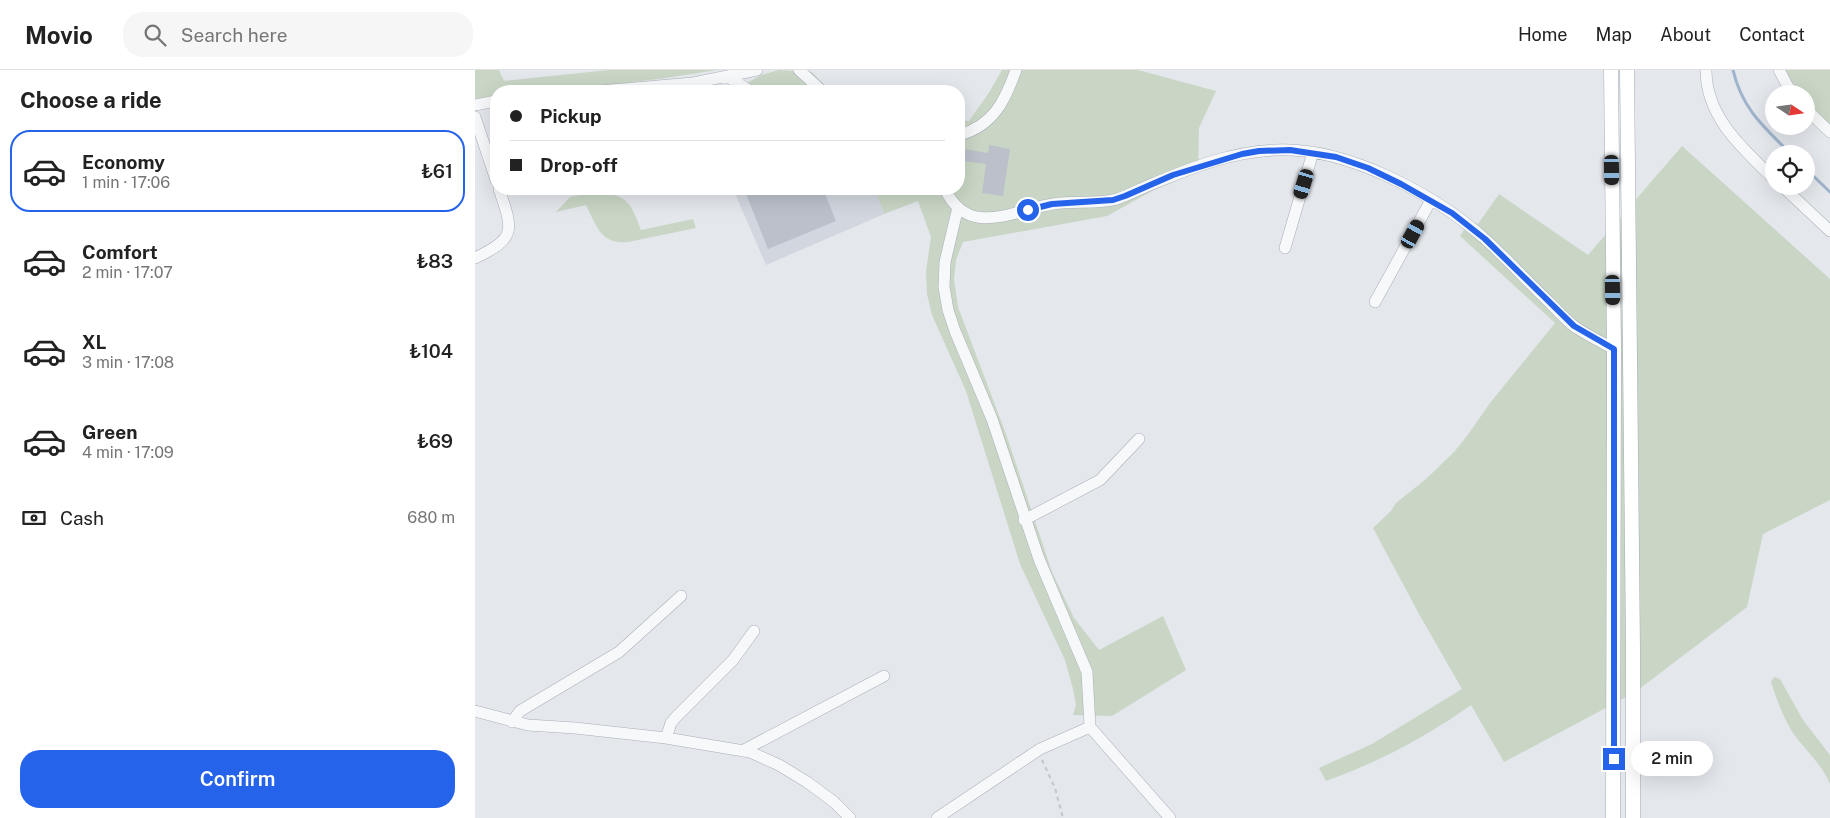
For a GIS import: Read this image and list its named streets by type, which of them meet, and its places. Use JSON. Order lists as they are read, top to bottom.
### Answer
{
  "north": "right",
  "page": {
    "header": "Movio",
    "search": "Search here",
    "nav": [
      "Home",
      "Map",
      "About",
      "Contact"
    ],
    "heading": "Choose a ride",
    "banner": ["Pickup", "Drop-off"],
    "list": [
      {
        "name": "Economy",
        "note": "1 min · 17:06",
        "value": "₺61"
      },
      {
        "name": "Comfort",
        "note": "2 min · 17:07",
        "value": "₺83"
      },
      {
        "name": "XL",
        "note": "3 min · 17:08",
        "value": "₺104"
      },
      {
        "name": "Green",
        "note": "4 min · 17:09",
        "value": "₺69"
      }
    ],
    "pay": ["Cash", "680 m"],
    "buttons": "Confirm",
    "bubble": "2 min"
  }
}
